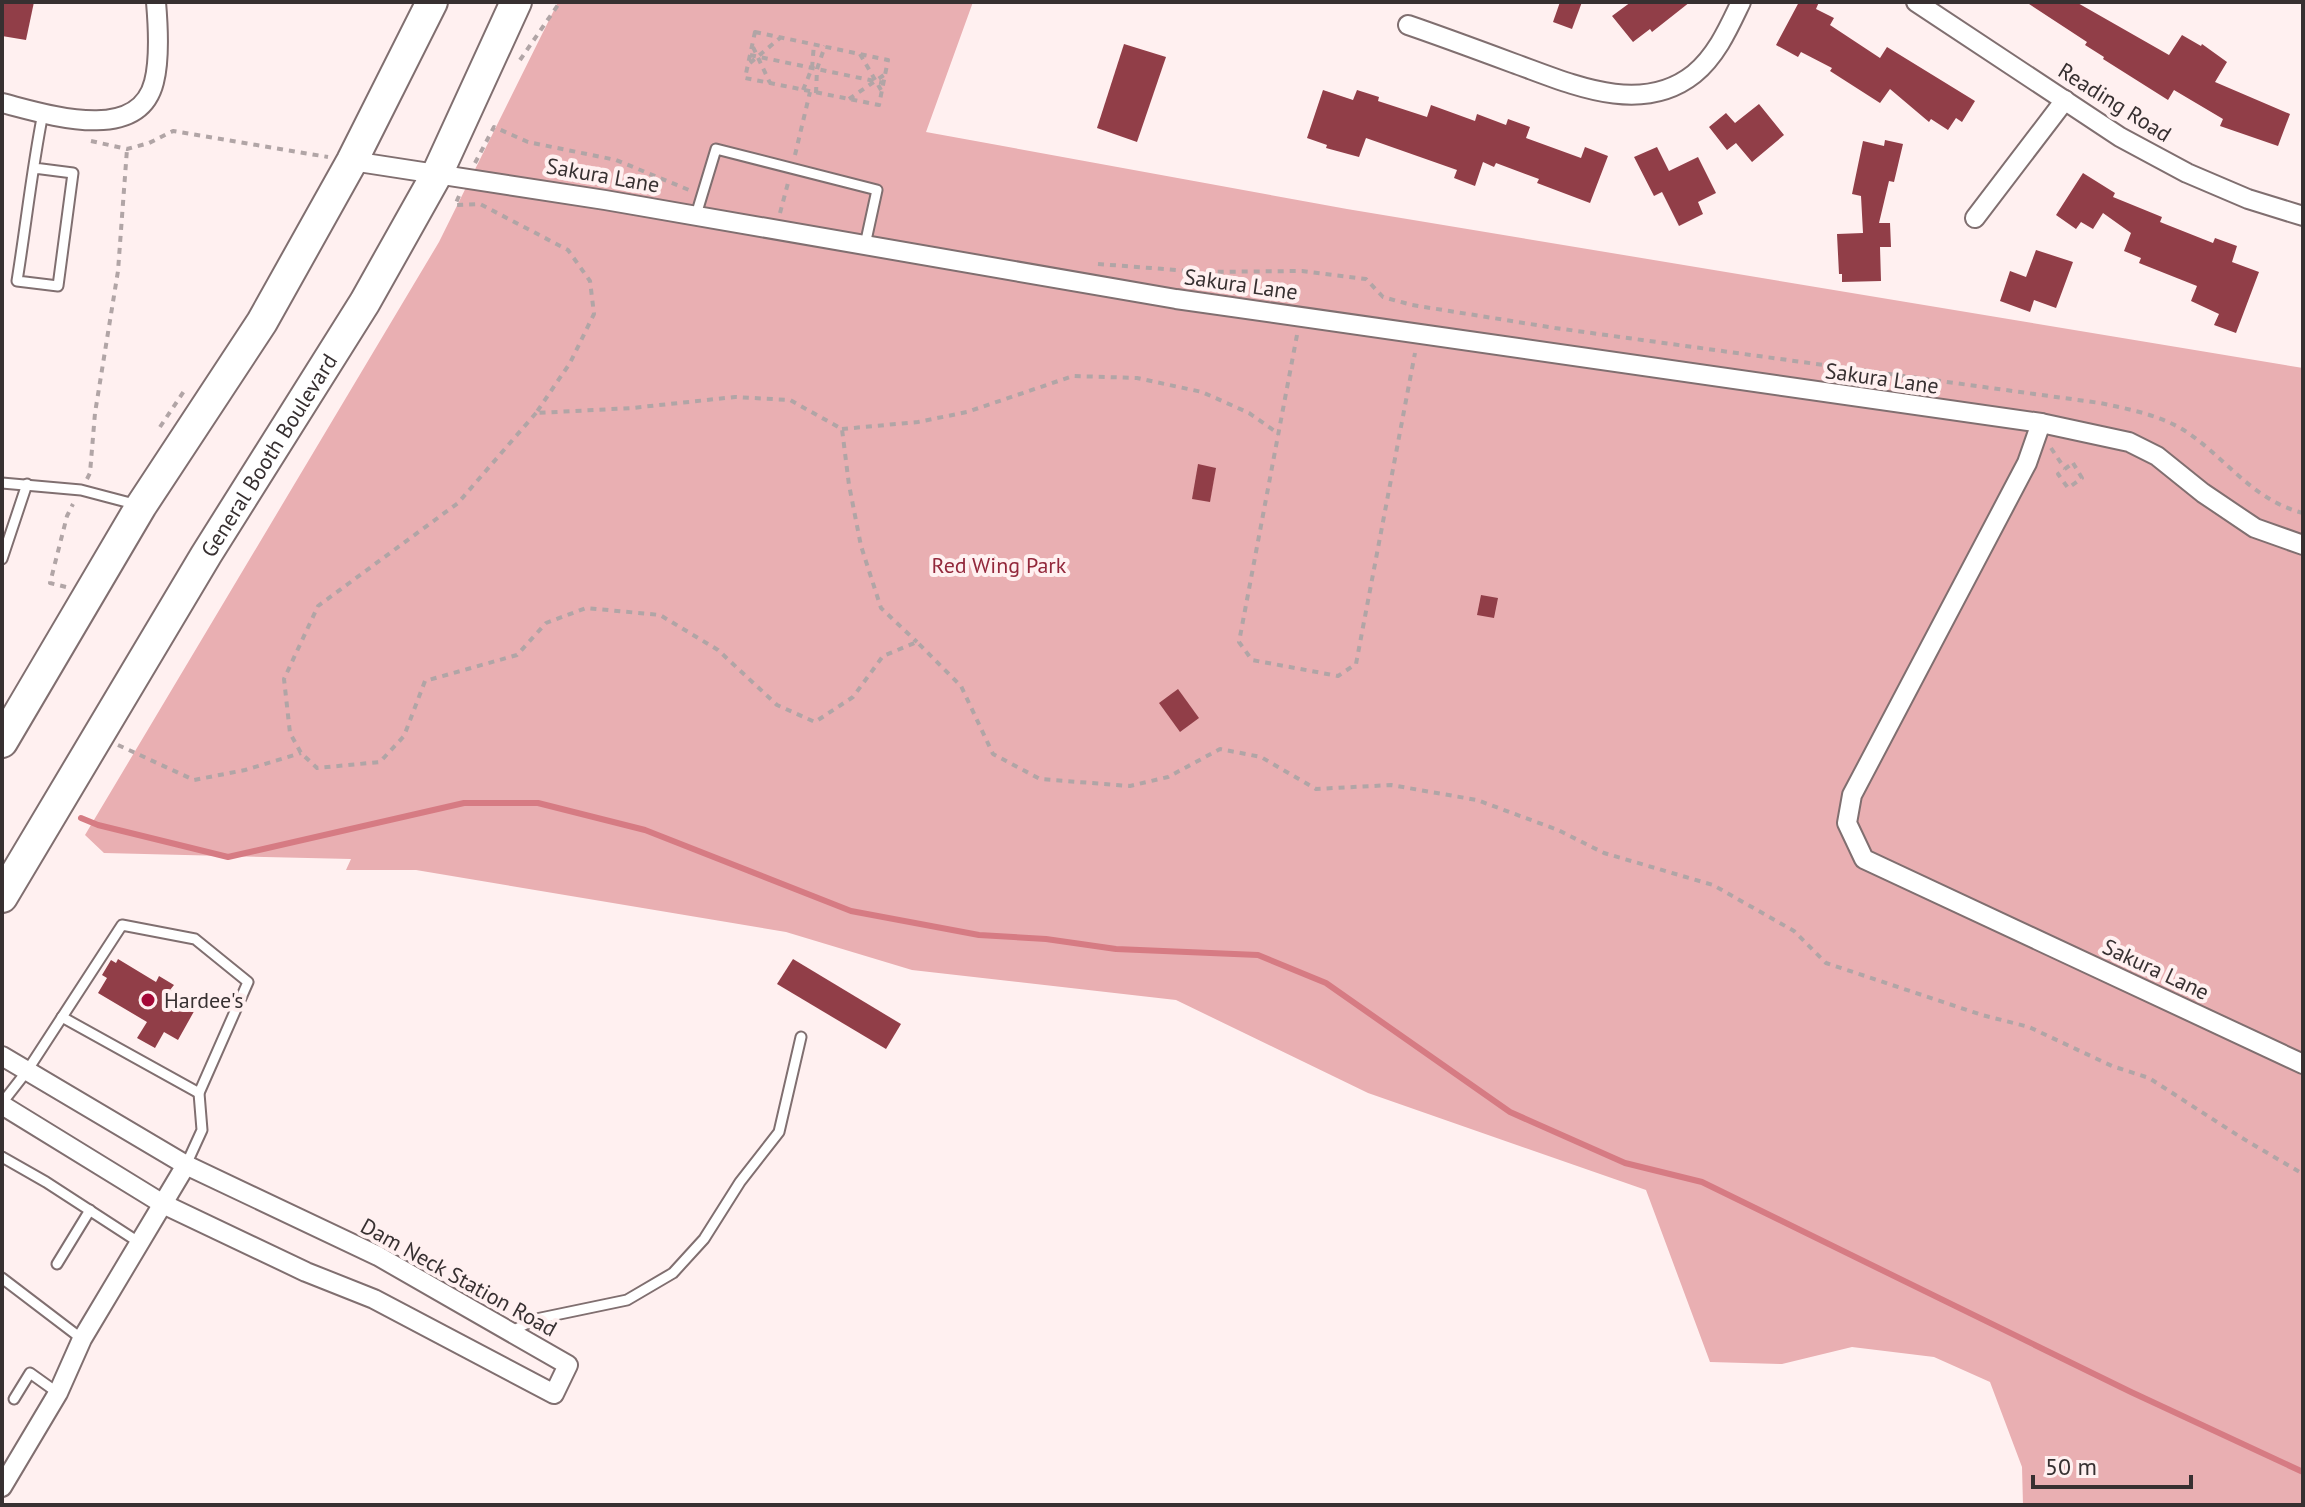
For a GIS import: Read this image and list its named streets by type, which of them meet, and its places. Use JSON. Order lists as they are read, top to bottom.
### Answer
{
  "streets": {
    "highway": ["General Booth Boulevard"],
    "street": ["Reading Road", "Sakura Lane", "Dam Neck Station Road"]
  },
  "crossings": [
    ["Sakura Lane", "General Booth Boulevard"]
  ],
  "parks": ["Red Wing Park"],
  "places": ["Hardee's"],
  "scale_bar": "50 m"
}
